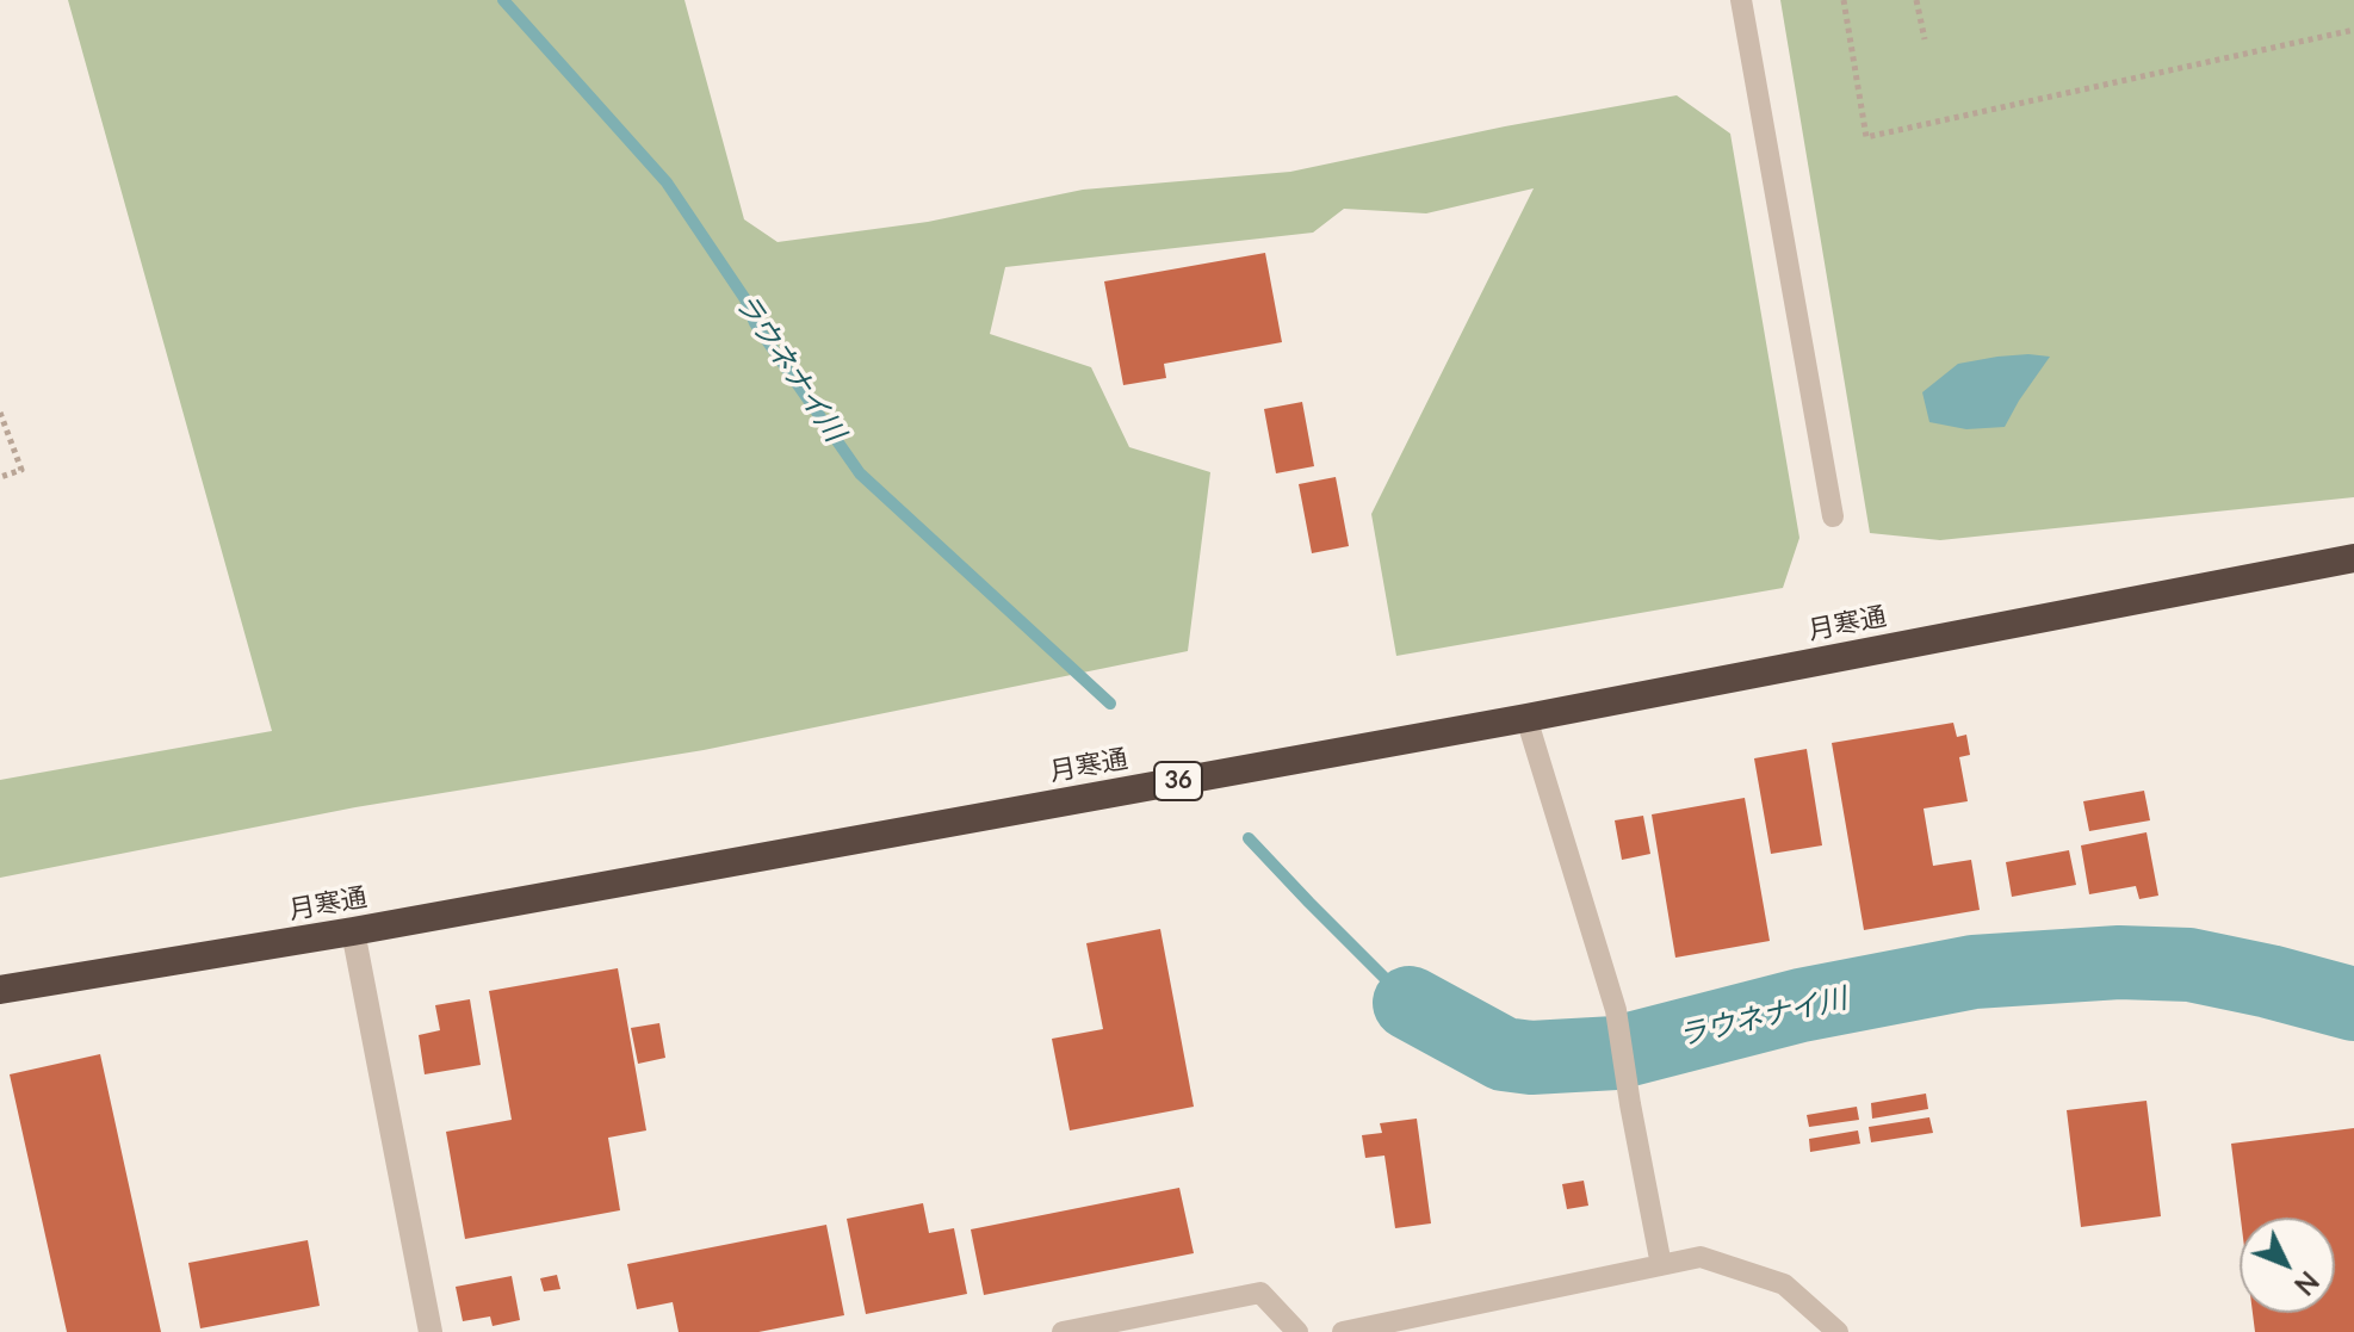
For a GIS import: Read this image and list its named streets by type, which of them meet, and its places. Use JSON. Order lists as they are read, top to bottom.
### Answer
{
  "streets": {
    "highway": ["月寒通", "36"]
  },
  "water": ["ラウネナイ川"],
  "north": "bottom right"
}
